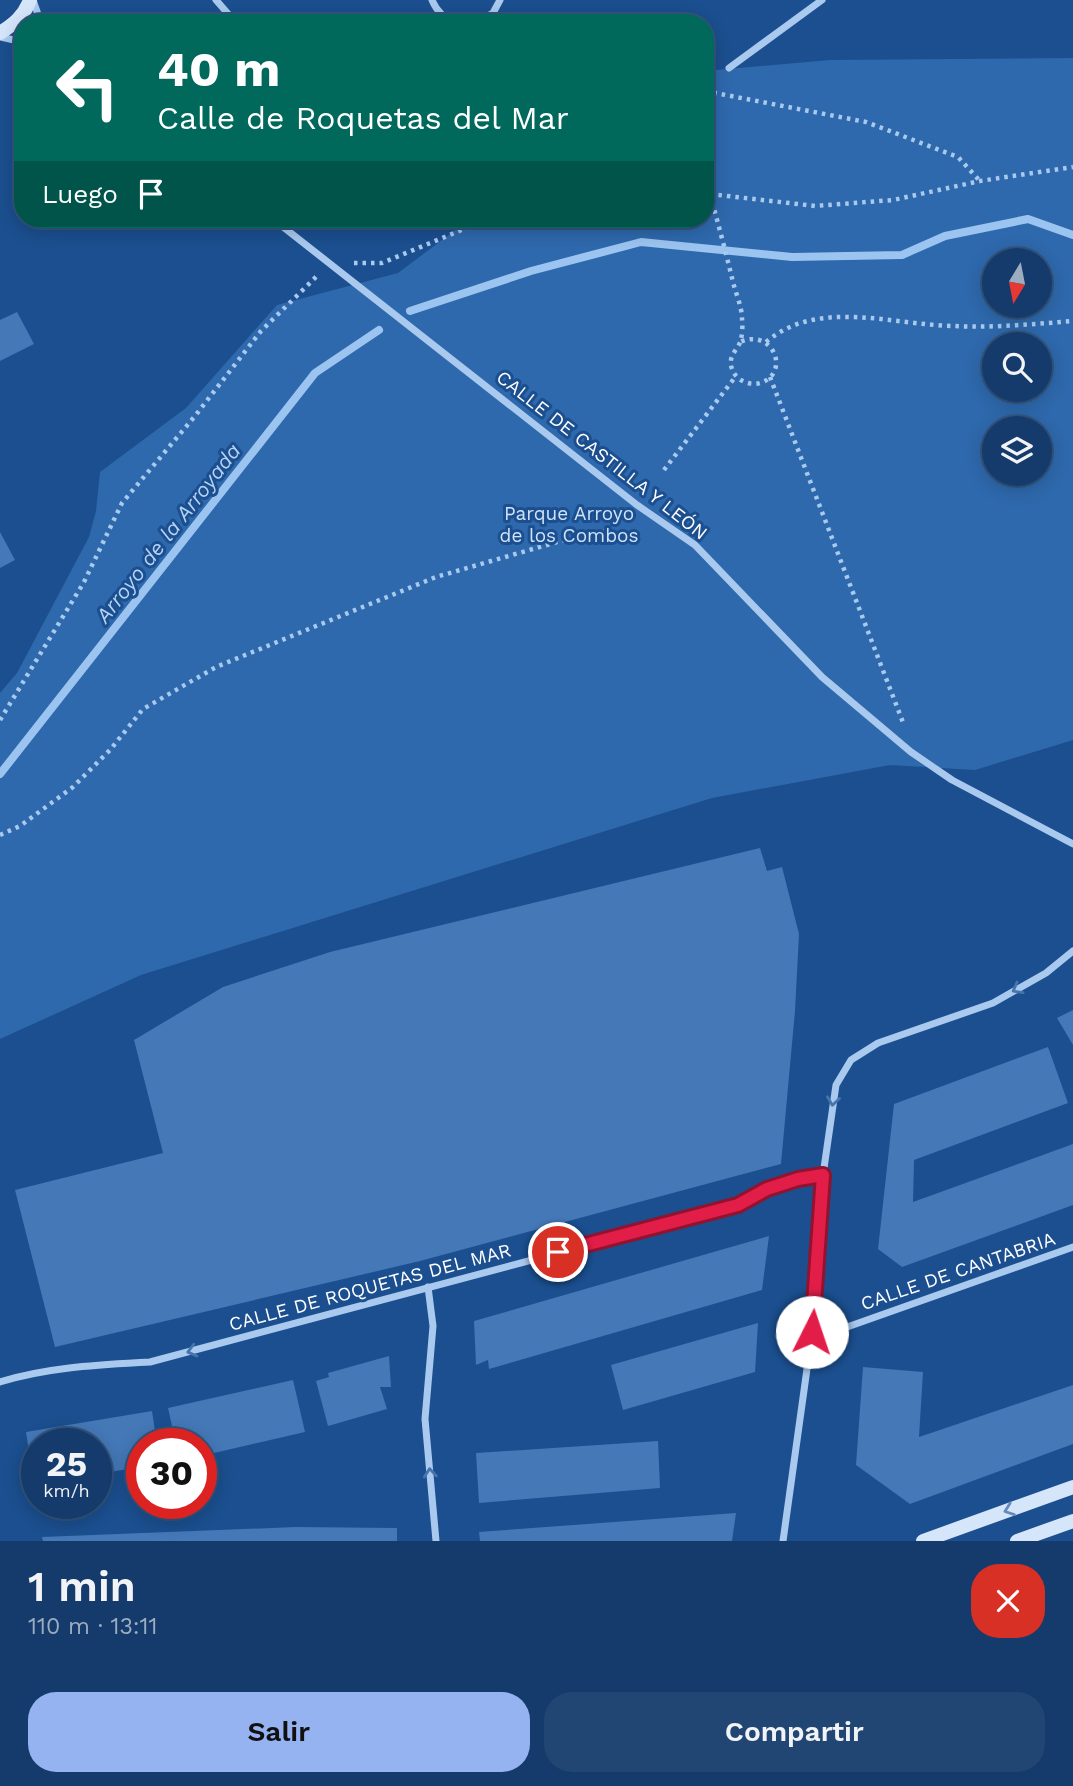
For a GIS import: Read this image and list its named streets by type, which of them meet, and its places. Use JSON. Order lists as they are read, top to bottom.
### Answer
{
  "streets": {
    "street": ["CALLE DE CASTILLA Y LEÓN", "CALLE DE CANTABRIA", "CALLE DE ROQUETAS DEL MAR"]
  },
  "one_way": ["CALLE DE ROQUETAS DEL MAR"],
  "water": ["Arroyo de la Arroyada"],
  "parks": ["Parque Arroyo de los Combos"],
  "north": "bottom",
  "page": {
    "turn": ["40 m", "Calle de Roquetas del Mar"],
    "then": "Luego",
    "speed": "25 km/h",
    "limit": "30",
    "heading": ["1 min", "110 m · 13:11"],
    "buttons": ["Salir", "Compartir"]
  }
}
